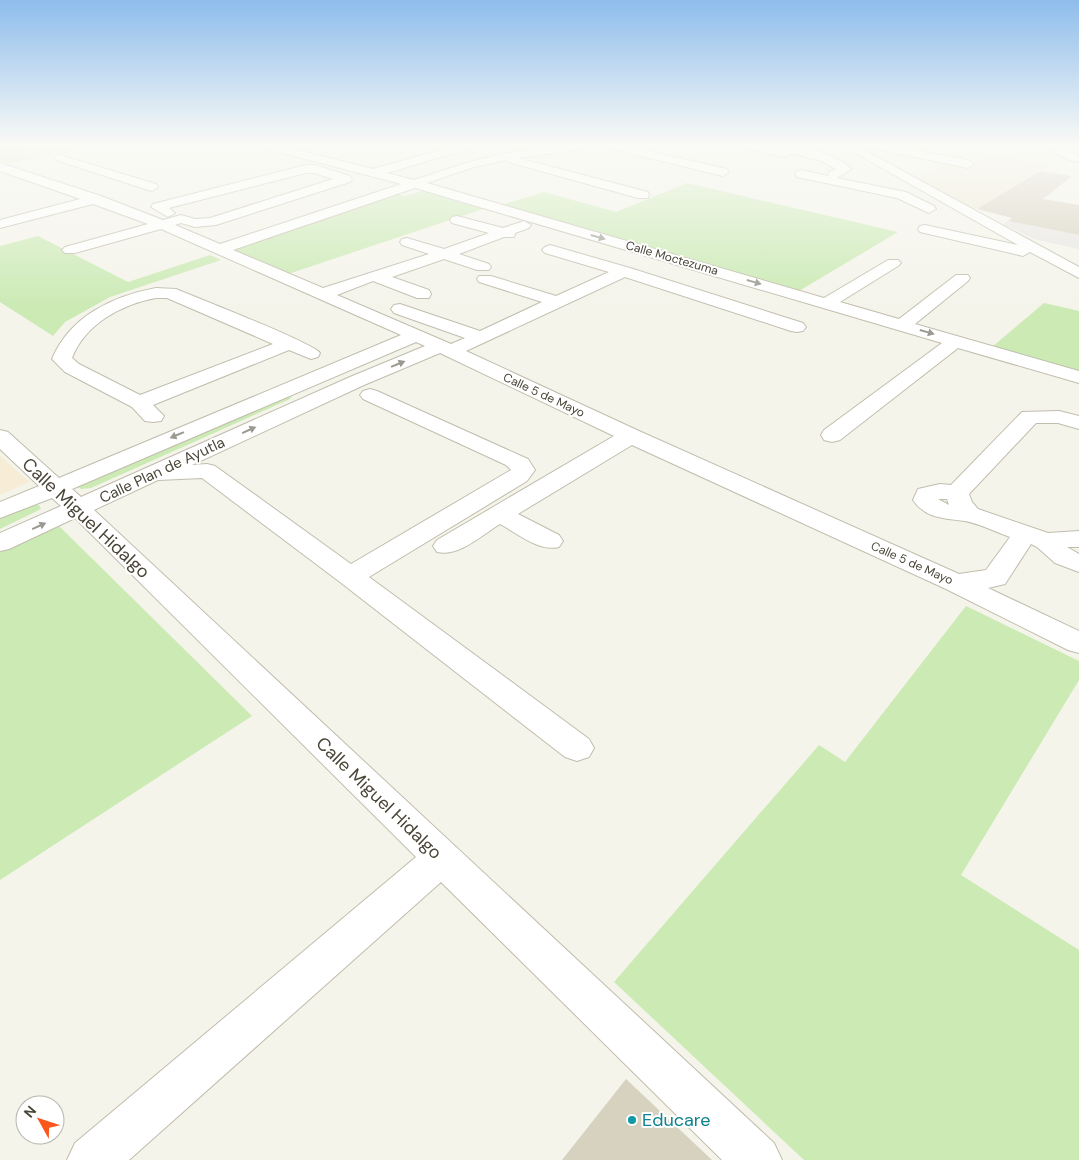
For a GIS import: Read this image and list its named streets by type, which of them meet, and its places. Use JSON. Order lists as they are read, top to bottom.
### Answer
{
  "streets": {
    "street": [
      "Calle Moctezuma",
      "Calle 5 de Mayo",
      "Calle Plan de Ayutla",
      "Calle Miguel Hidalgo"
    ]
  },
  "crossings": [
    ["Calle 5 de Mayo", "Calle Plan de Ayutla"],
    ["Calle Plan de Ayutla", "Calle Miguel Hidalgo"]
  ],
  "places": ["Educare"],
  "north": "top left"
}
